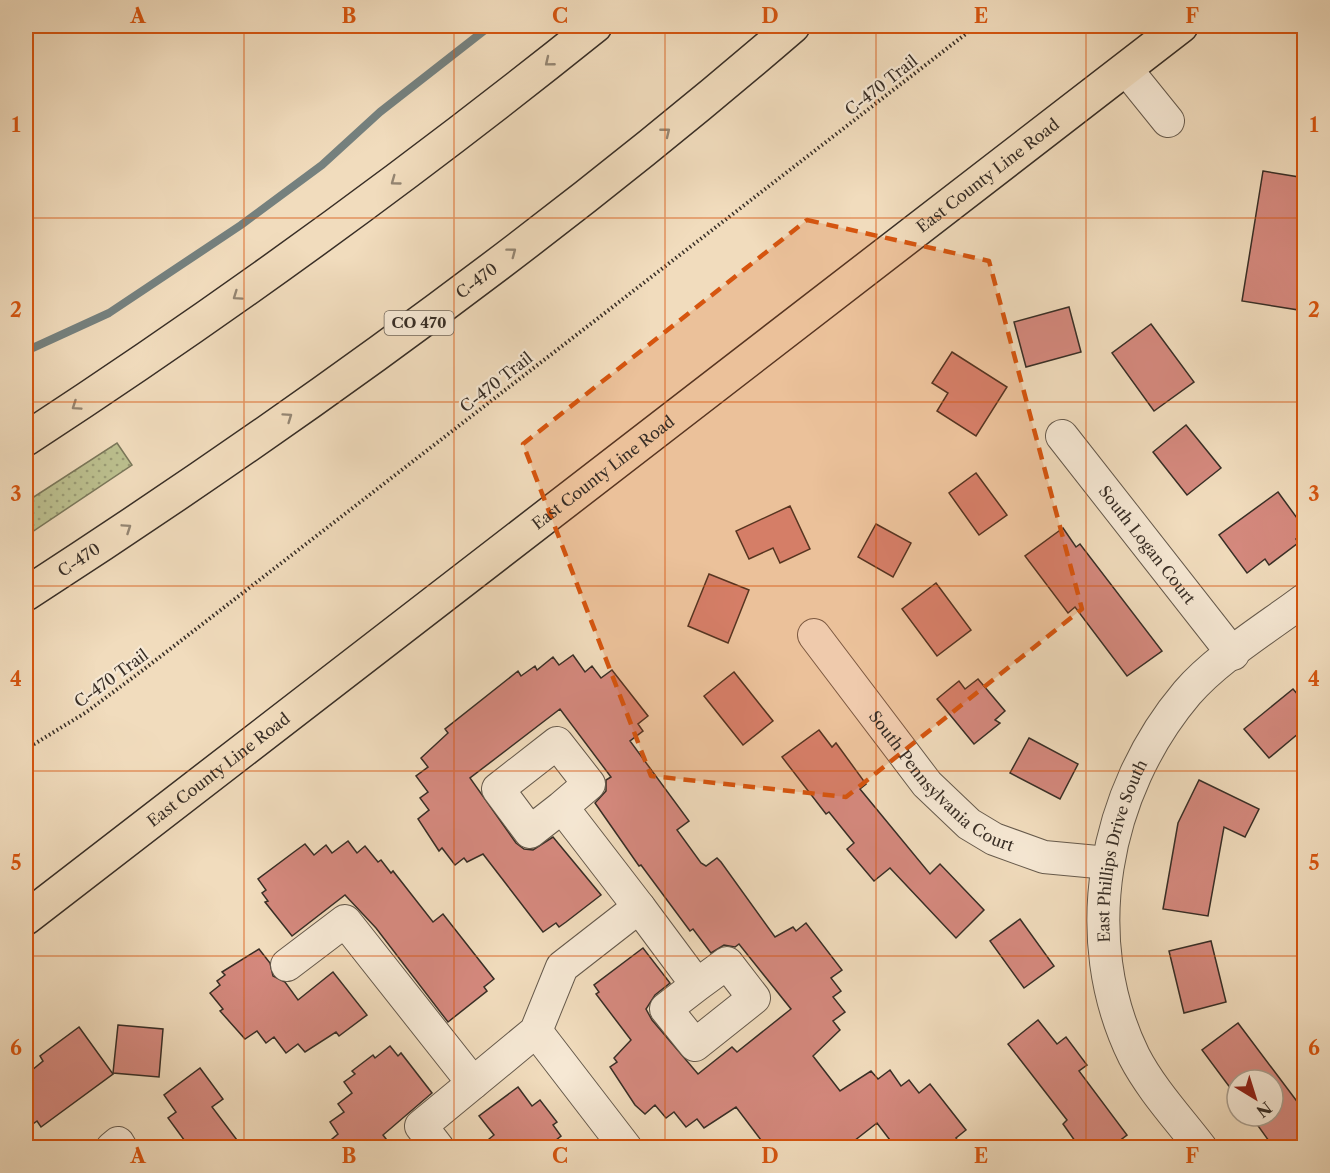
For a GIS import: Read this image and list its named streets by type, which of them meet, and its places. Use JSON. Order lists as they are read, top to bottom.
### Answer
{
  "streets": {
    "main road": ["East County Line Road", "C-470", "CO 470"],
    "street": ["South Logan Court", "South Pennsylvania Court", "East Phillips Drive South"],
    "path": ["C-470 Trail"]
  },
  "crossings": [
    ["South Logan Court", "East Phillips Drive South"],
    ["South Pennsylvania Court", "East Phillips Drive South"]
  ],
  "north": "bottom right",
  "grid": {
    "columns": [
      "A",
      "B",
      "C",
      "D",
      "E",
      "F"
    ],
    "rows": [
      "1",
      "2",
      "3",
      "4",
      "5",
      "6"
    ]
  }
}
